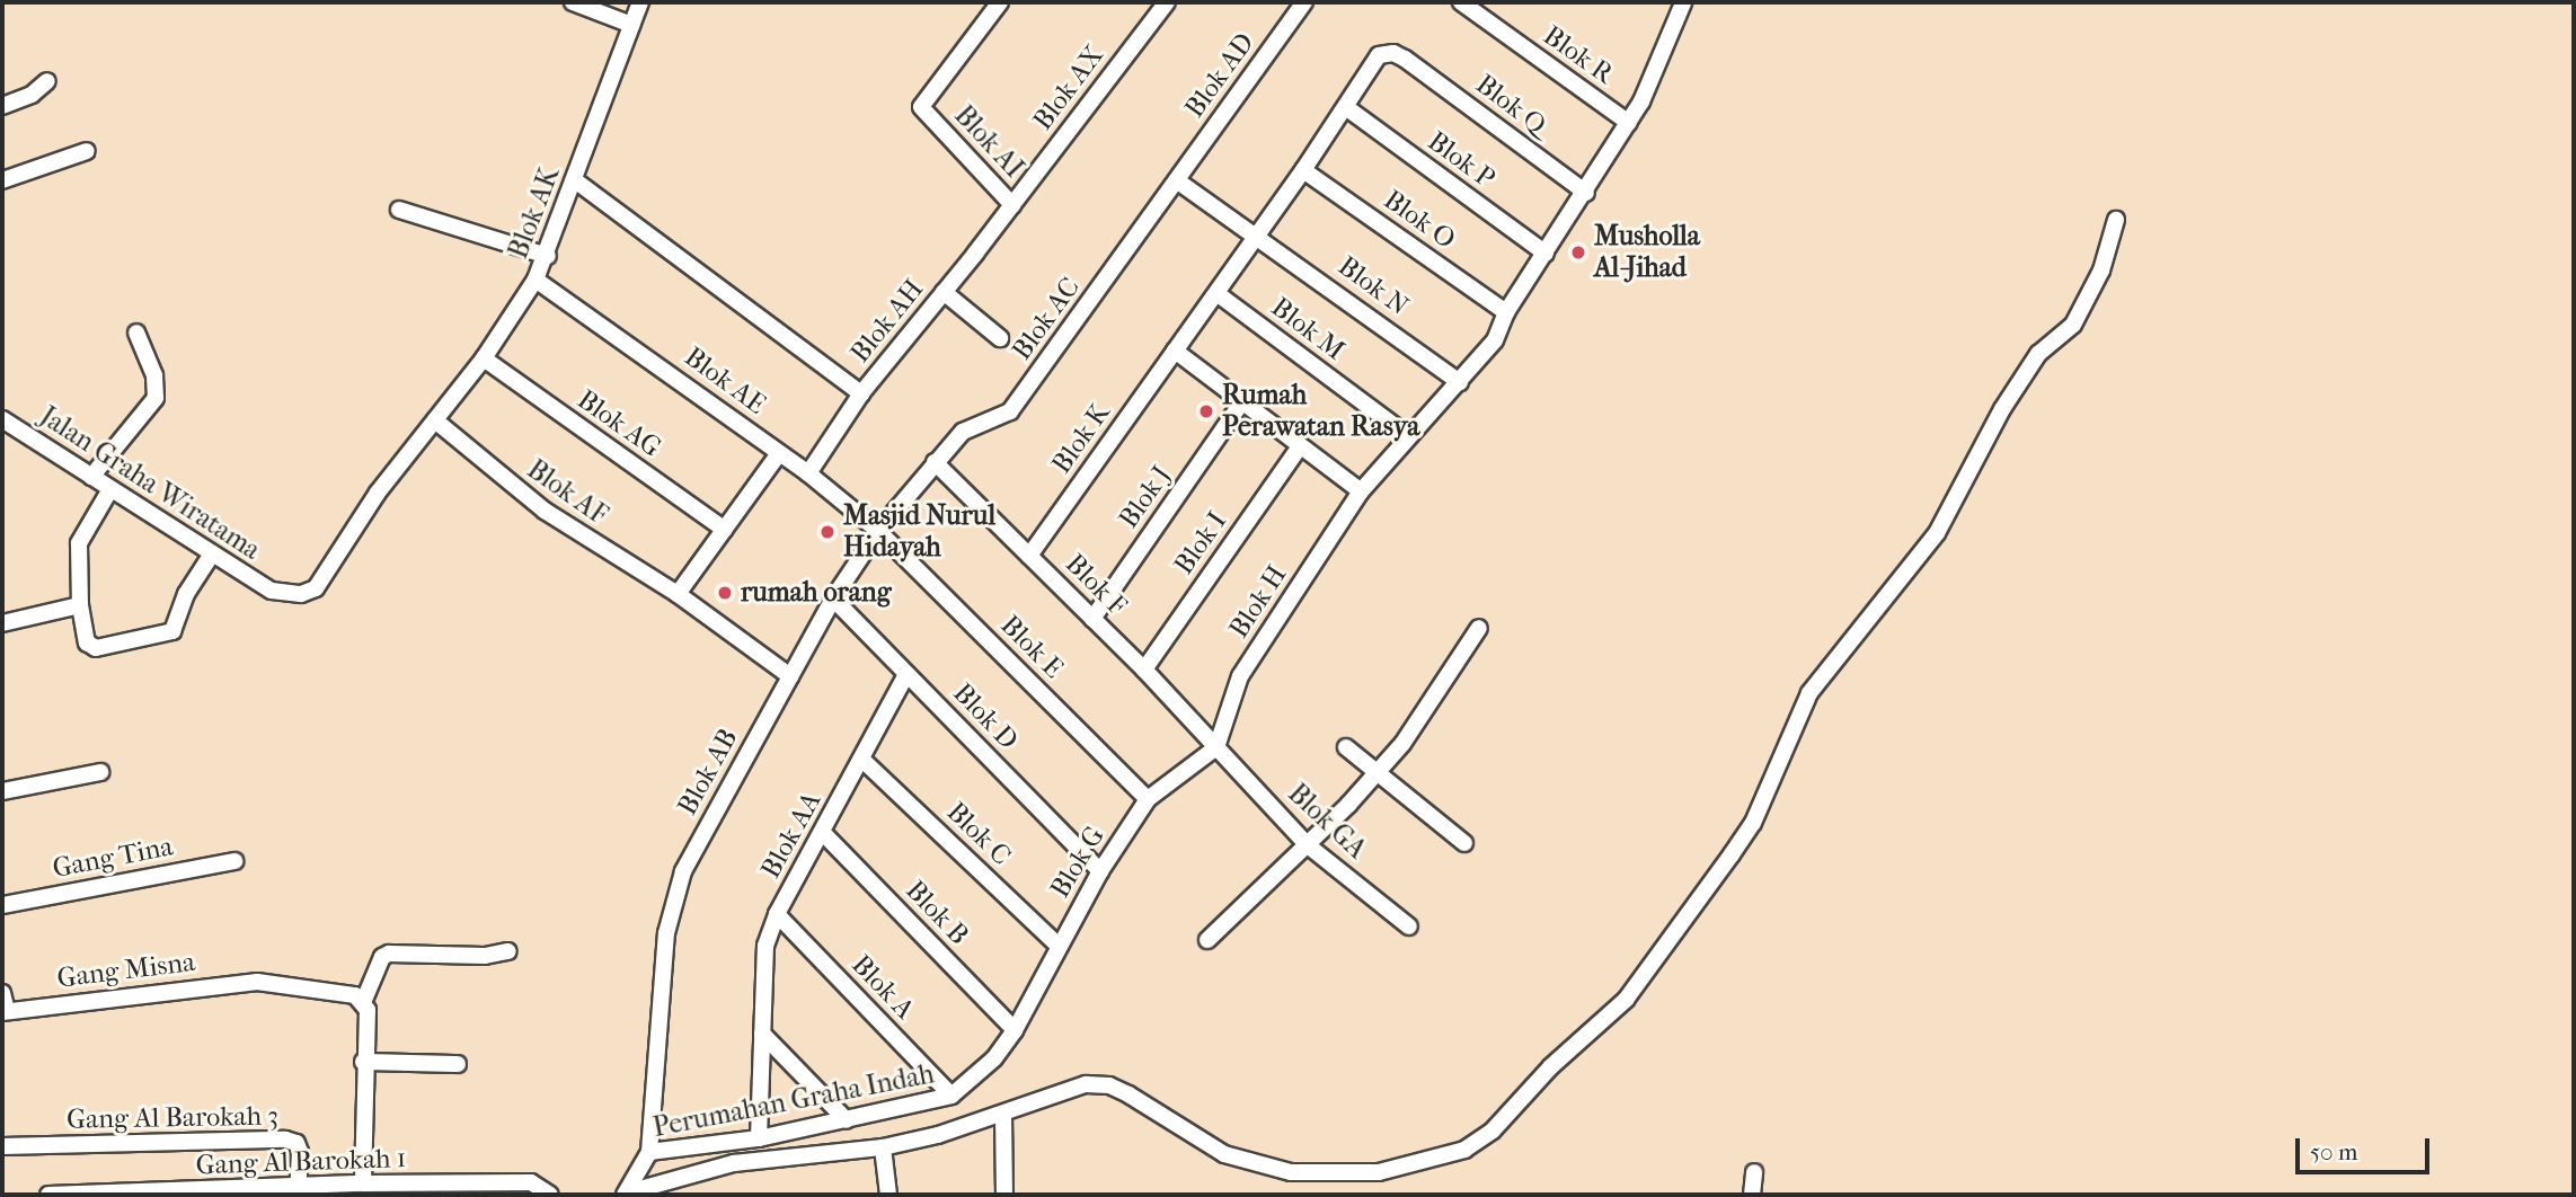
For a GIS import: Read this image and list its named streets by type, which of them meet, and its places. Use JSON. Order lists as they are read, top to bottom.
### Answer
{
  "streets": {
    "street": [
      "Blok R",
      "Blok AD",
      "Blok AX",
      "Blok Q",
      "Blok AI",
      "Blok P",
      "Blok AK",
      "Blok O",
      "Blok N",
      "Blok AC",
      "Blok AH",
      "Blok M",
      "Blok AE",
      "Blok AG",
      "Blok K",
      "Jalan Graha Wiratama",
      "Blok AF",
      "Blok J",
      "Blok I",
      "Blok F",
      "Blok H",
      "Blok E",
      "Blok D",
      "Blok AB",
      "Blok GA",
      "Blok C",
      "Blok AA",
      "Gang Tina",
      "Blok G",
      "Blok B",
      "Gang Misna",
      "Blok A",
      "Perumahan Graha Indah",
      "Gang Al Barokah 3",
      "Gang Al Barokah 1"
    ]
  },
  "crossings": [
    ["Blok AD", "Blok N"],
    ["Blok AD", "Blok AC"],
    ["Blok AX", "Blok AI"],
    ["Blok AX", "Blok AH"],
    ["Blok Q", "Blok K"],
    ["Blok AI", "Blok AH"],
    ["Blok P", "Blok K"],
    ["Blok AK", "Blok AE"],
    ["Blok AK", "Blok AG"],
    ["Blok AK", "Jalan Graha Wiratama"],
    ["Blok AK", "Blok AF"],
    ["Blok O", "Blok K"],
    ["Blok N", "Blok AC"],
    ["Blok N", "Blok K"],
    ["Blok AC", "Blok F"],
    ["Blok AC", "Blok AB"],
    ["Blok AH", "Blok AE"],
    ["Blok M", "Blok K"],
    ["Blok AE", "Blok E"],
    ["Blok AE", "Blok AB"],
    ["Blok K", "Blok F"],
    ["Blok AF", "Blok AB"],
    ["Blok J", "Blok F"],
    ["Blok I", "Blok F"],
    ["Blok F", "Blok H"],
    ["Blok F", "Blok AB"],
    ["Blok F", "Blok GA"],
    ["Blok F", "Blok G"],
    ["Blok H", "Blok GA"],
    ["Blok H", "Blok G"],
    ["Blok E", "Blok AB"],
    ["Blok E", "Blok G"],
    ["Blok D", "Blok AB"],
    ["Blok D", "Blok AA"],
    ["Blok D", "Blok G"],
    ["Blok AB", "Perumahan Graha Indah"],
    ["Blok GA", "Blok G"],
    ["Blok C", "Blok AA"],
    ["Blok C", "Blok G"],
    ["Blok AA", "Blok B"],
    ["Blok AA", "Blok A"],
    ["Blok AA", "Perumahan Graha Indah"],
    ["Blok G", "Blok B"],
    ["Blok G", "Perumahan Graha Indah"],
    ["Blok B", "Perumahan Graha Indah"],
    ["Blok A", "Perumahan Graha Indah"],
    ["Gang Al Barokah 3", "Gang Al Barokah 1"]
  ],
  "places": [
    "Musholla Al-Jihad",
    "Rumah Perawatan Rasya",
    "Masjid Nurul Hidayah",
    "rumah orang"
  ],
  "scale_bar": "50 m"
}
